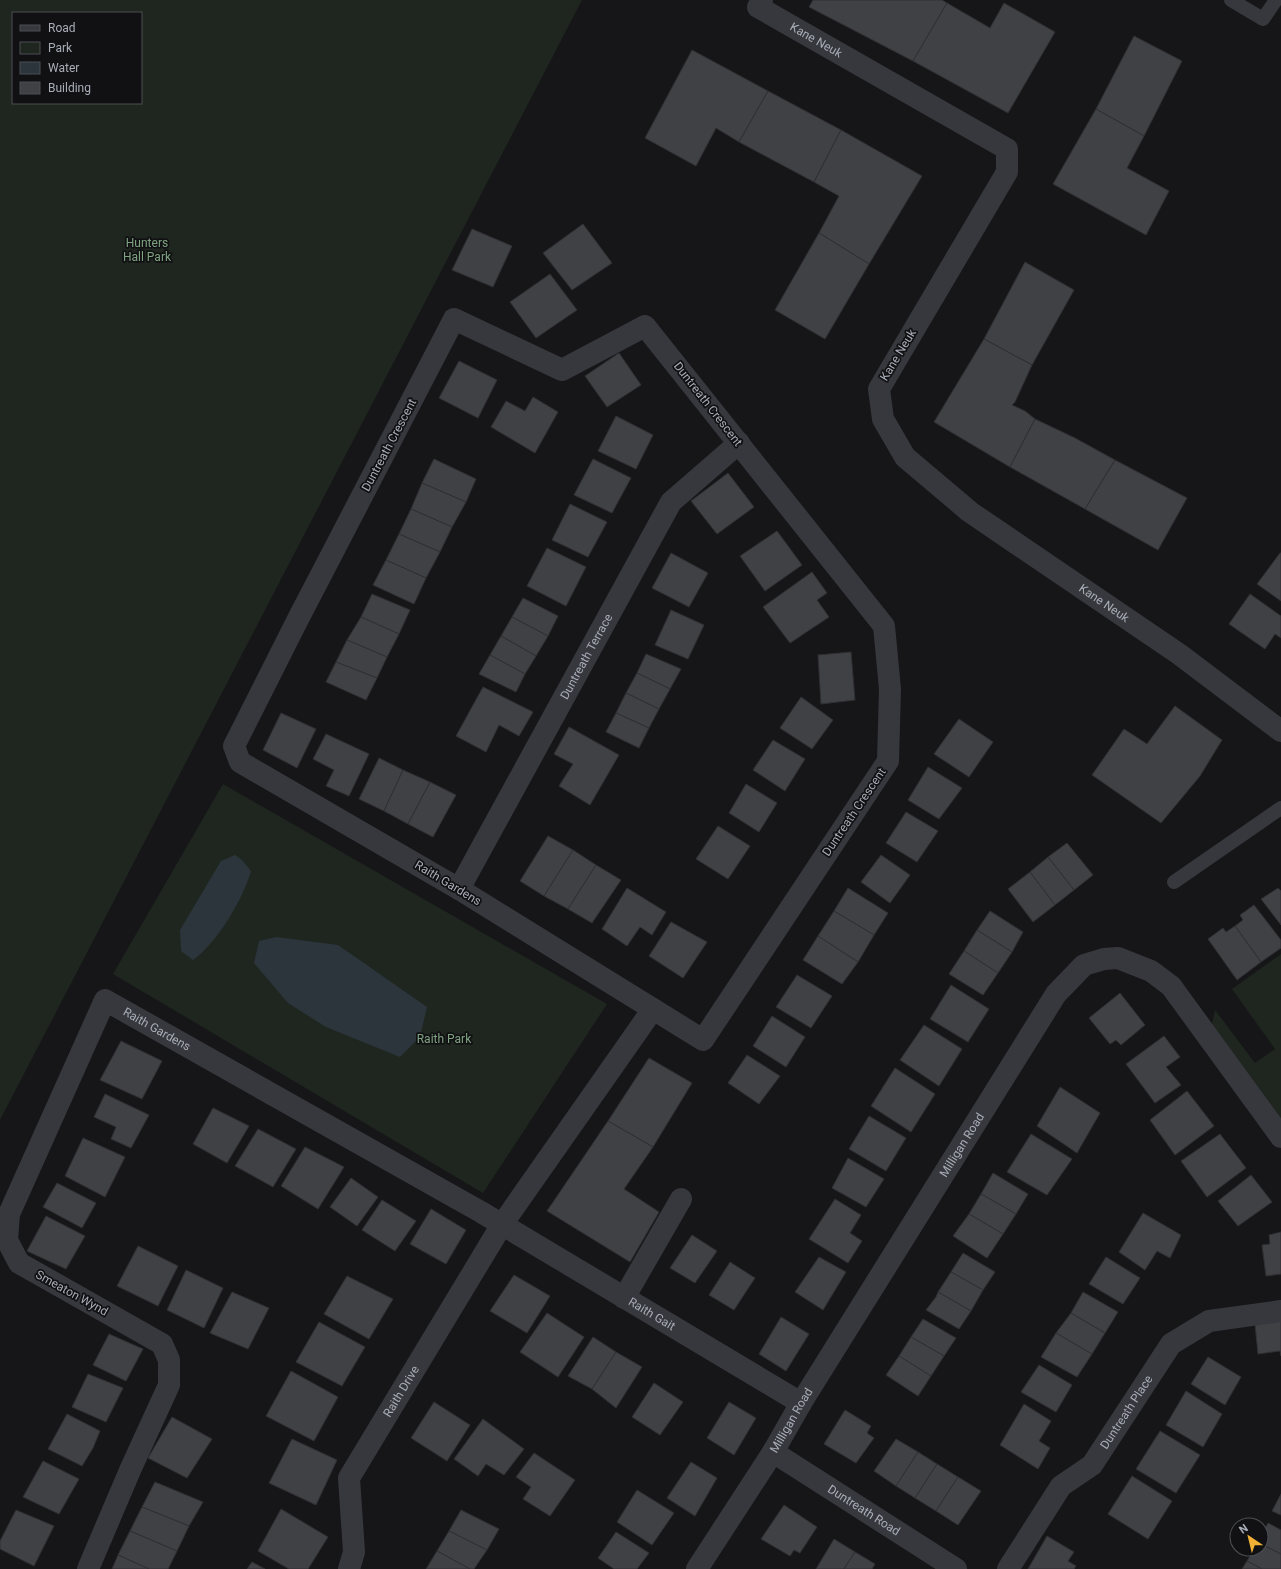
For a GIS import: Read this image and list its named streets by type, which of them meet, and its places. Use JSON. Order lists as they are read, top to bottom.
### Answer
{
  "streets": {
    "street": [
      "Kane Neuk",
      "Duntreath Crescent",
      "Duntreath Terrace",
      "Raith Gardens",
      "Milligan Road",
      "Smeaton Wynd",
      "Raith Gait",
      "Raith Drive",
      "Duntreath Place",
      "Duntreath Road"
    ]
  },
  "crossings": [
    ["Duntreath Crescent", "Duntreath Terrace"],
    ["Duntreath Crescent", "Raith Gardens"],
    ["Duntreath Crescent", "Raith Drive"],
    ["Duntreath Terrace", "Raith Gardens"],
    ["Raith Gardens", "Smeaton Wynd"],
    ["Raith Gardens", "Raith Gait"],
    ["Raith Gardens", "Raith Drive"],
    ["Milligan Road", "Raith Gait"],
    ["Milligan Road", "Duntreath Road"],
    ["Raith Gait", "Raith Drive"]
  ],
  "parks": ["Hunters Hall Park", "Raith Park"],
  "legend": [
    "Road",
    "Park",
    "Water",
    "Building"
  ],
  "north": "top left"
}
